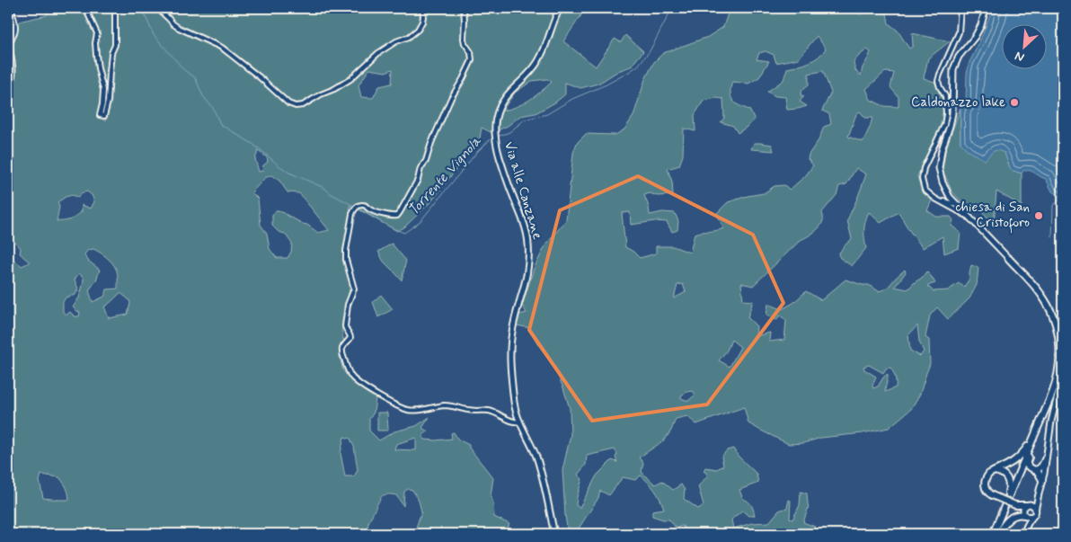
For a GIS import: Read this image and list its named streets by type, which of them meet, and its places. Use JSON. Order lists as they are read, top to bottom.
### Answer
{
  "streets": {
    "main road": ["Via alle Canzane"]
  },
  "water": ["Torrente Vignola"],
  "places": ["Caldonazzo lake", "chiesa di San Cristoforo"],
  "north": "bottom left"
}
